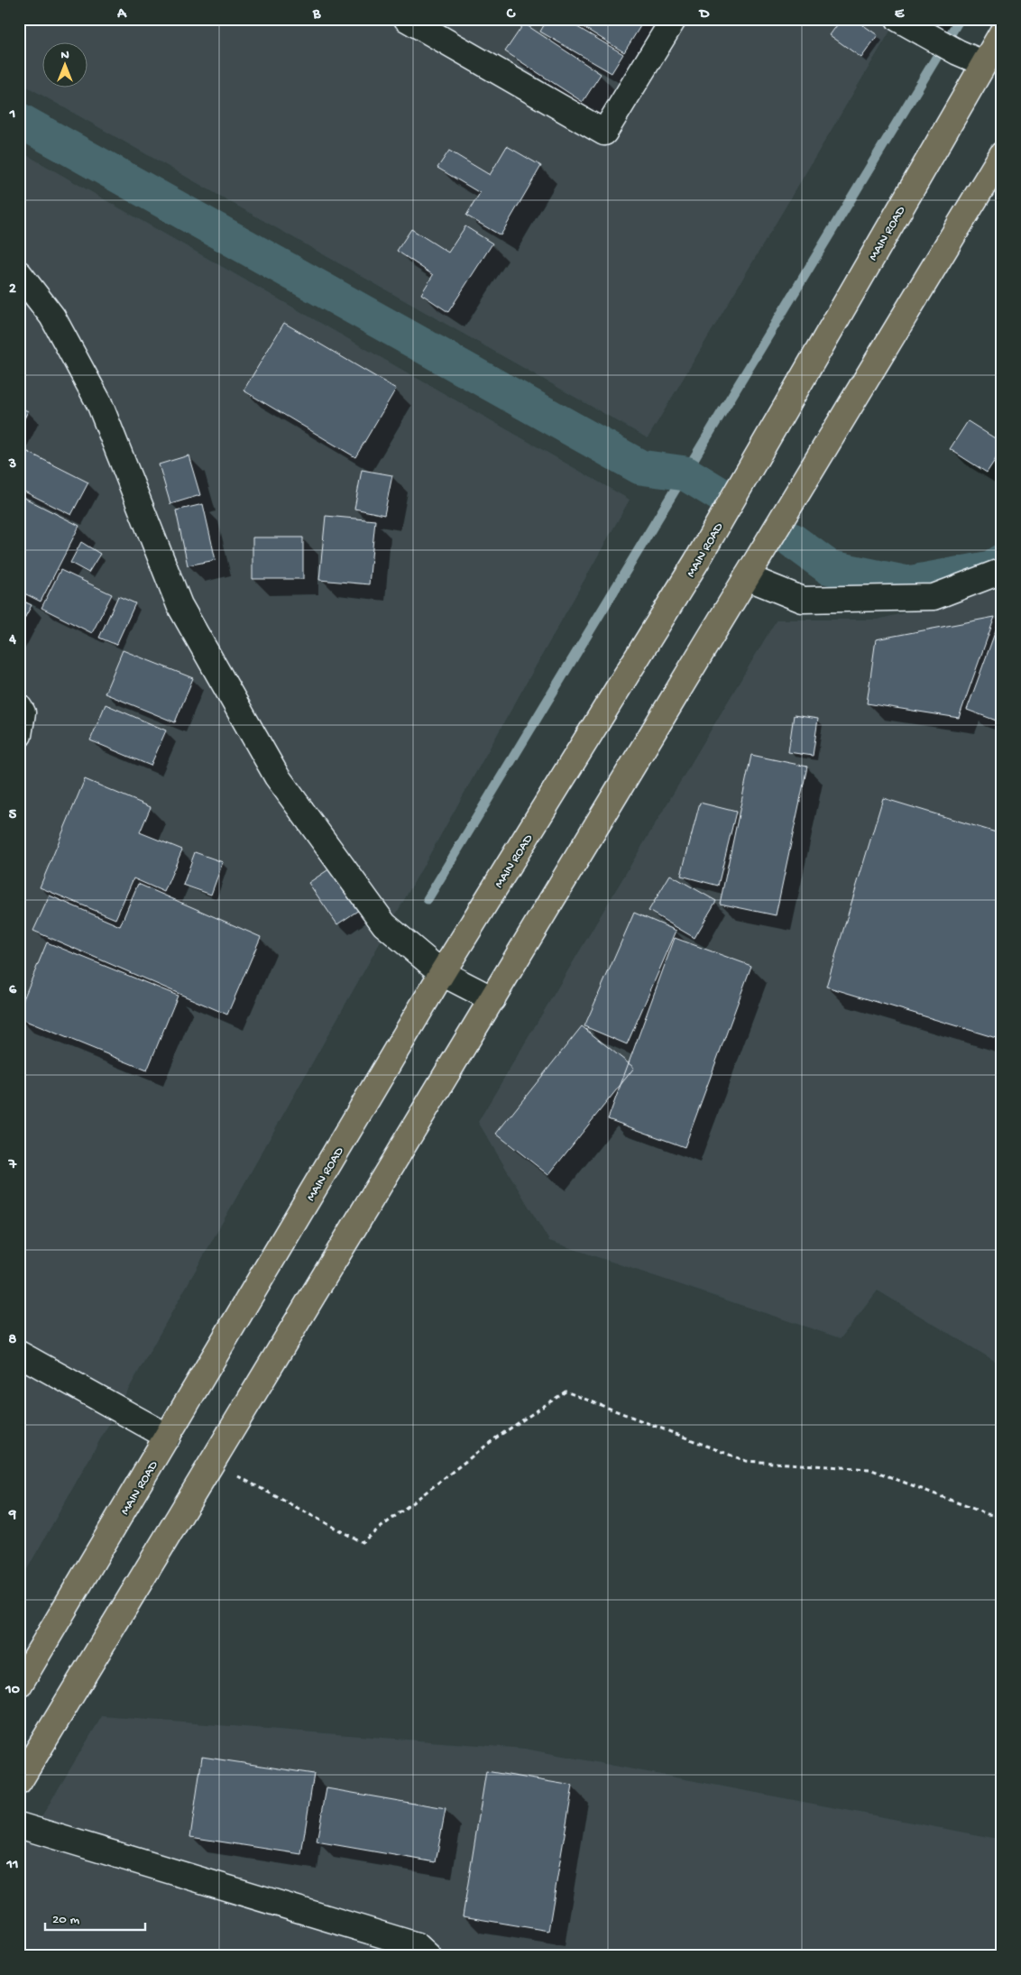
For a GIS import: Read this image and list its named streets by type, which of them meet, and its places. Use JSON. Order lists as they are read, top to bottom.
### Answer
{
  "streets": {
    "main road": ["MAIN ROAD"]
  },
  "scale_bar": "20 m",
  "north": "top",
  "grid": {
    "columns": [
      "A",
      "B",
      "C",
      "D",
      "E"
    ],
    "rows": [
      "1",
      "2",
      "3",
      "4",
      "5",
      "6",
      "7",
      "8",
      "9",
      "10",
      "11"
    ]
  }
}
